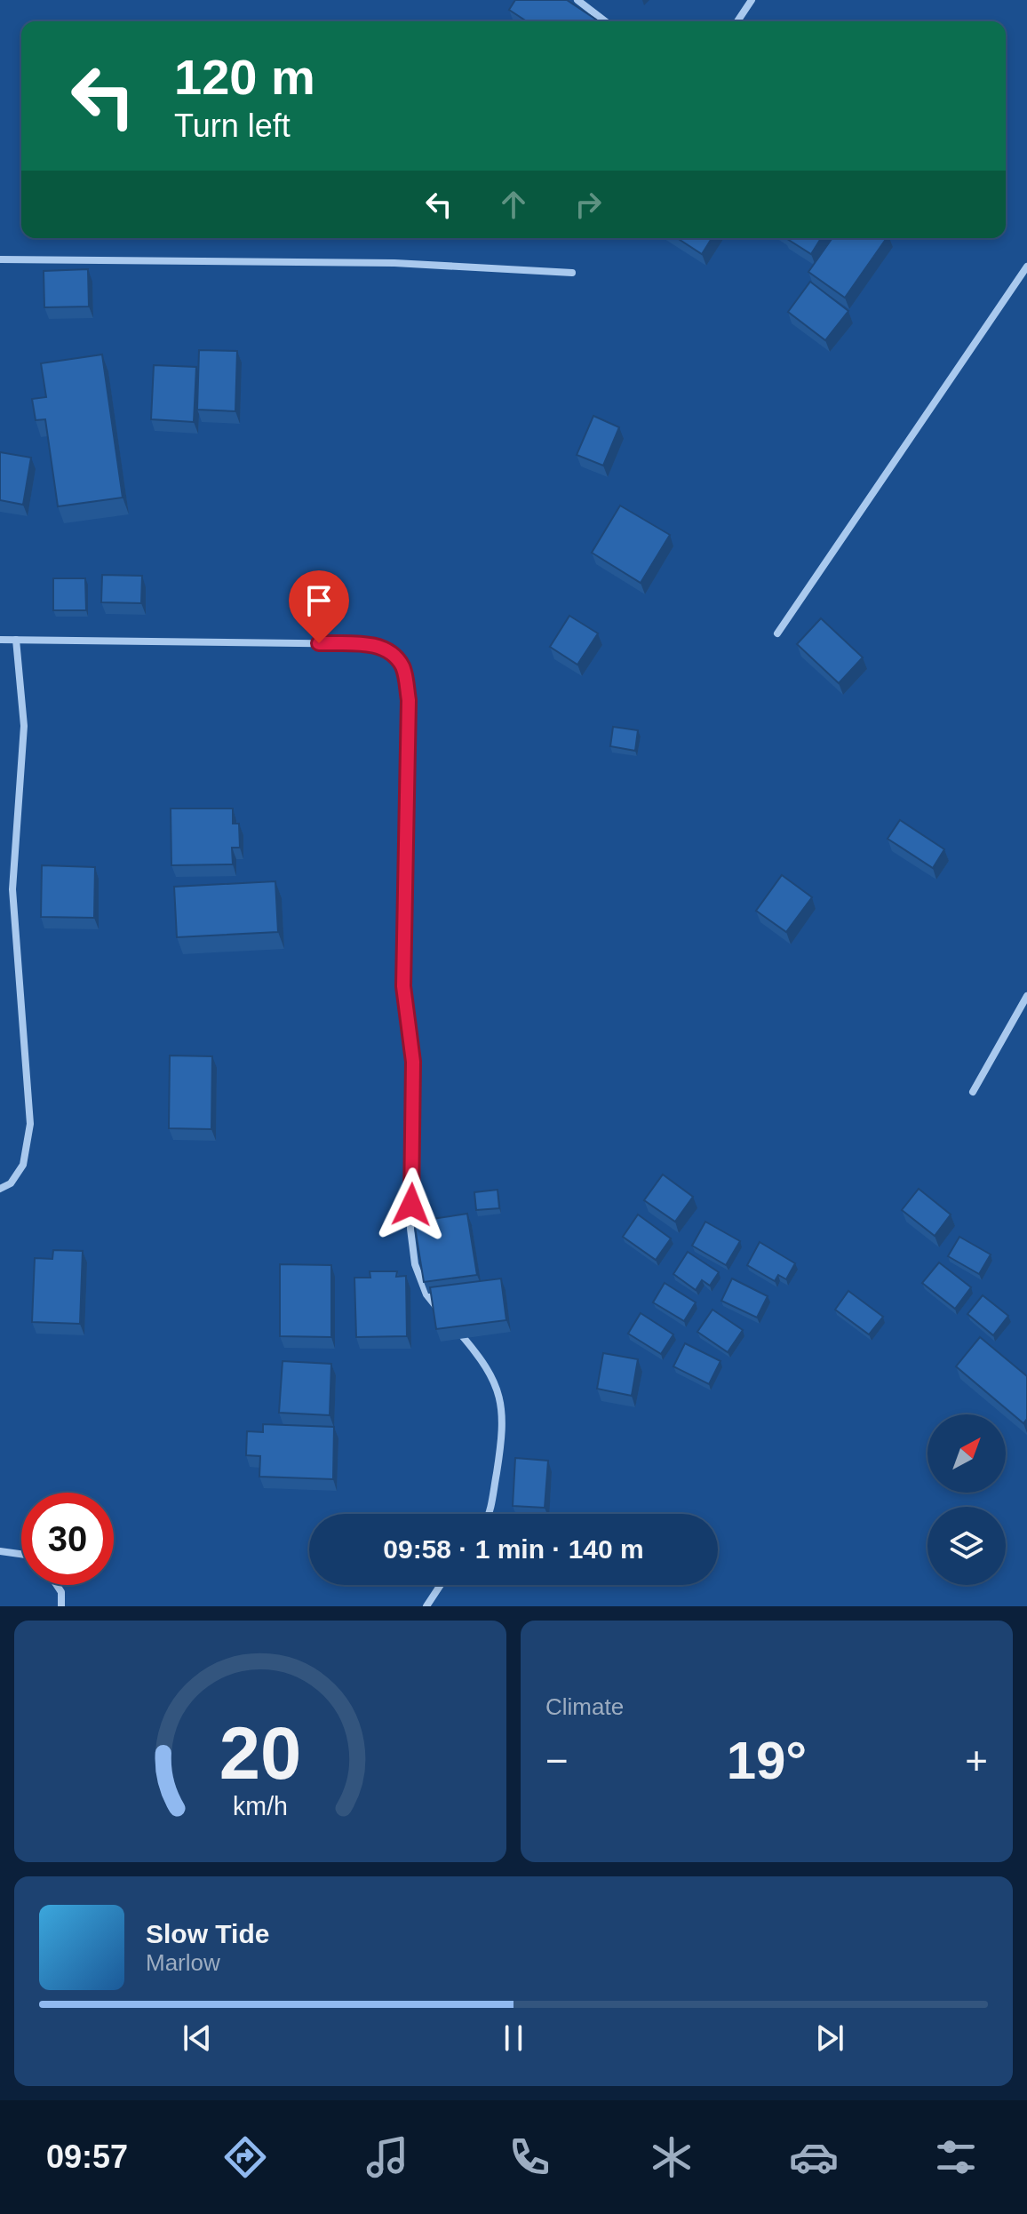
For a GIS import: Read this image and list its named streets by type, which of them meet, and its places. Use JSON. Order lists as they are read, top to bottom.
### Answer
{
  "north": "top right",
  "page": {
    "turn": ["120 m", "Turn left"],
    "limit": "30",
    "trip": "09:58 · 1 min · 140 m",
    "tile": "Climate",
    "heat": ["−", "19°", "+"],
    "song": ["Slow Tide", "Marlow"],
    "tabs": "09:57",
    "gauge": ["20", "km/h"]
  }
}
